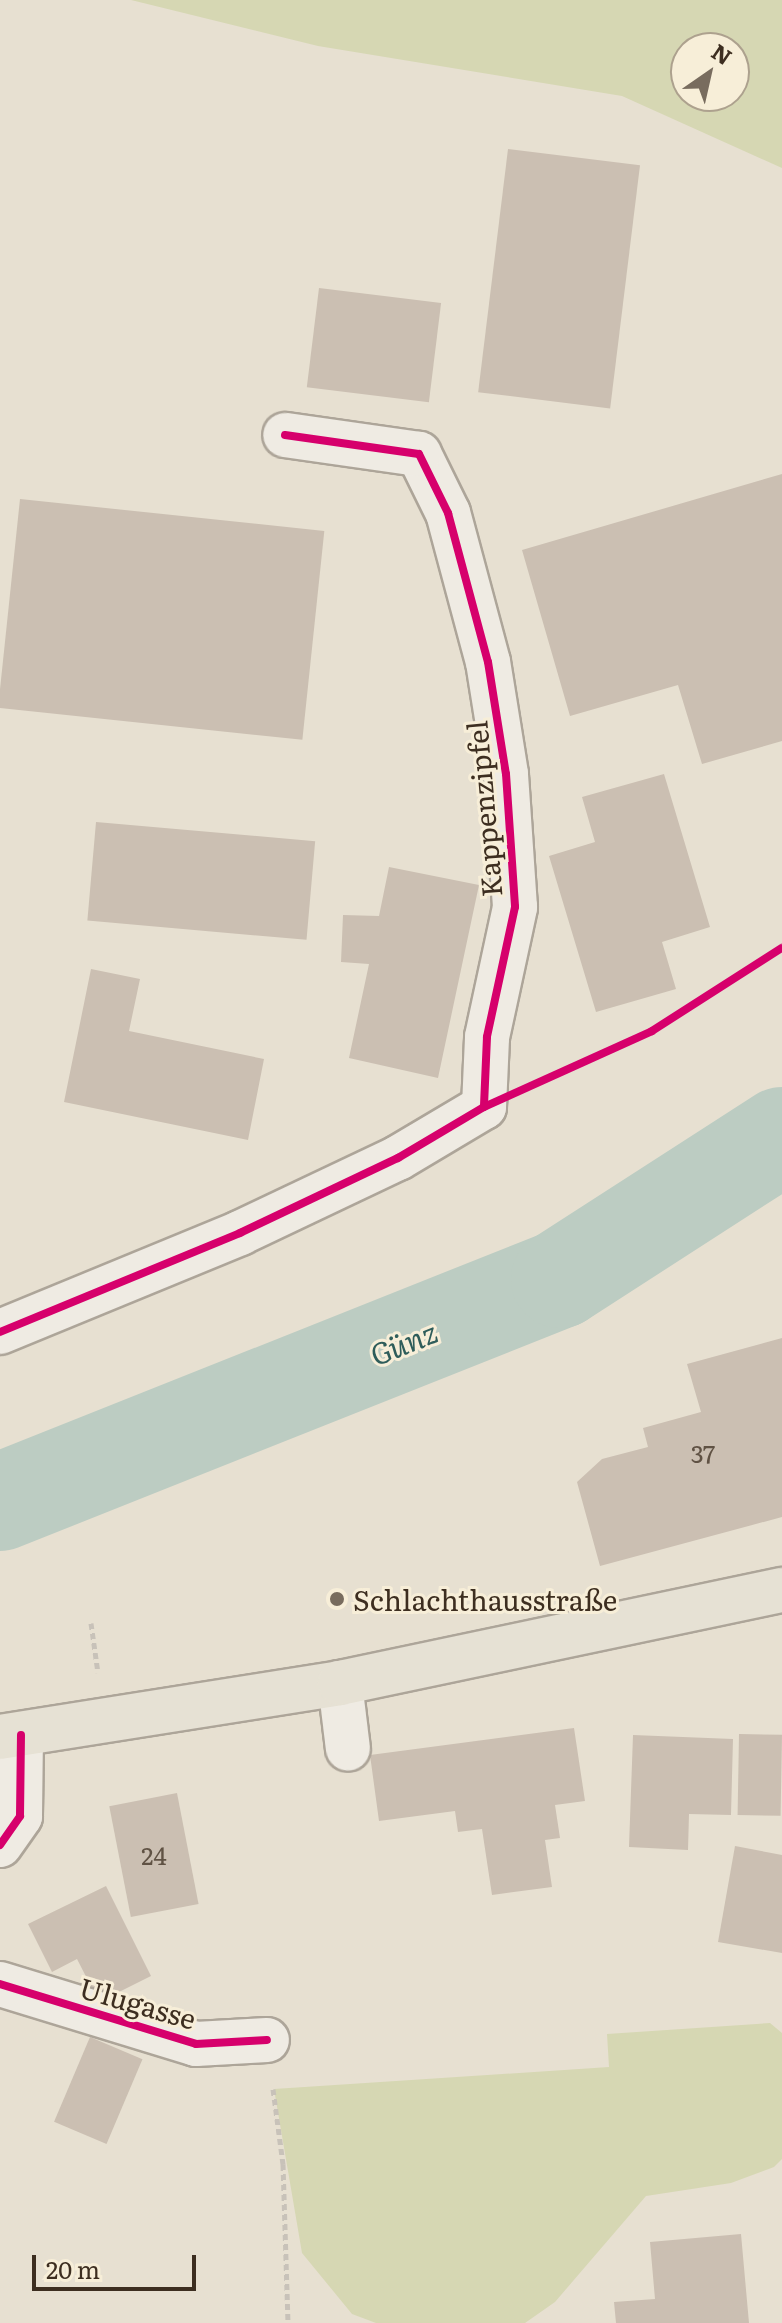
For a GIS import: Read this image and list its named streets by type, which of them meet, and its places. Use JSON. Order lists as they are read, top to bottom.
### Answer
{
  "streets": {
    "street": ["Kappenzipfel", "Ulugasse"]
  },
  "water": ["Günz"],
  "places": ["Schlachthausstraße"],
  "house_numbers": ["37", "24"],
  "scale_bar": "20 m",
  "north": "top right"
}
